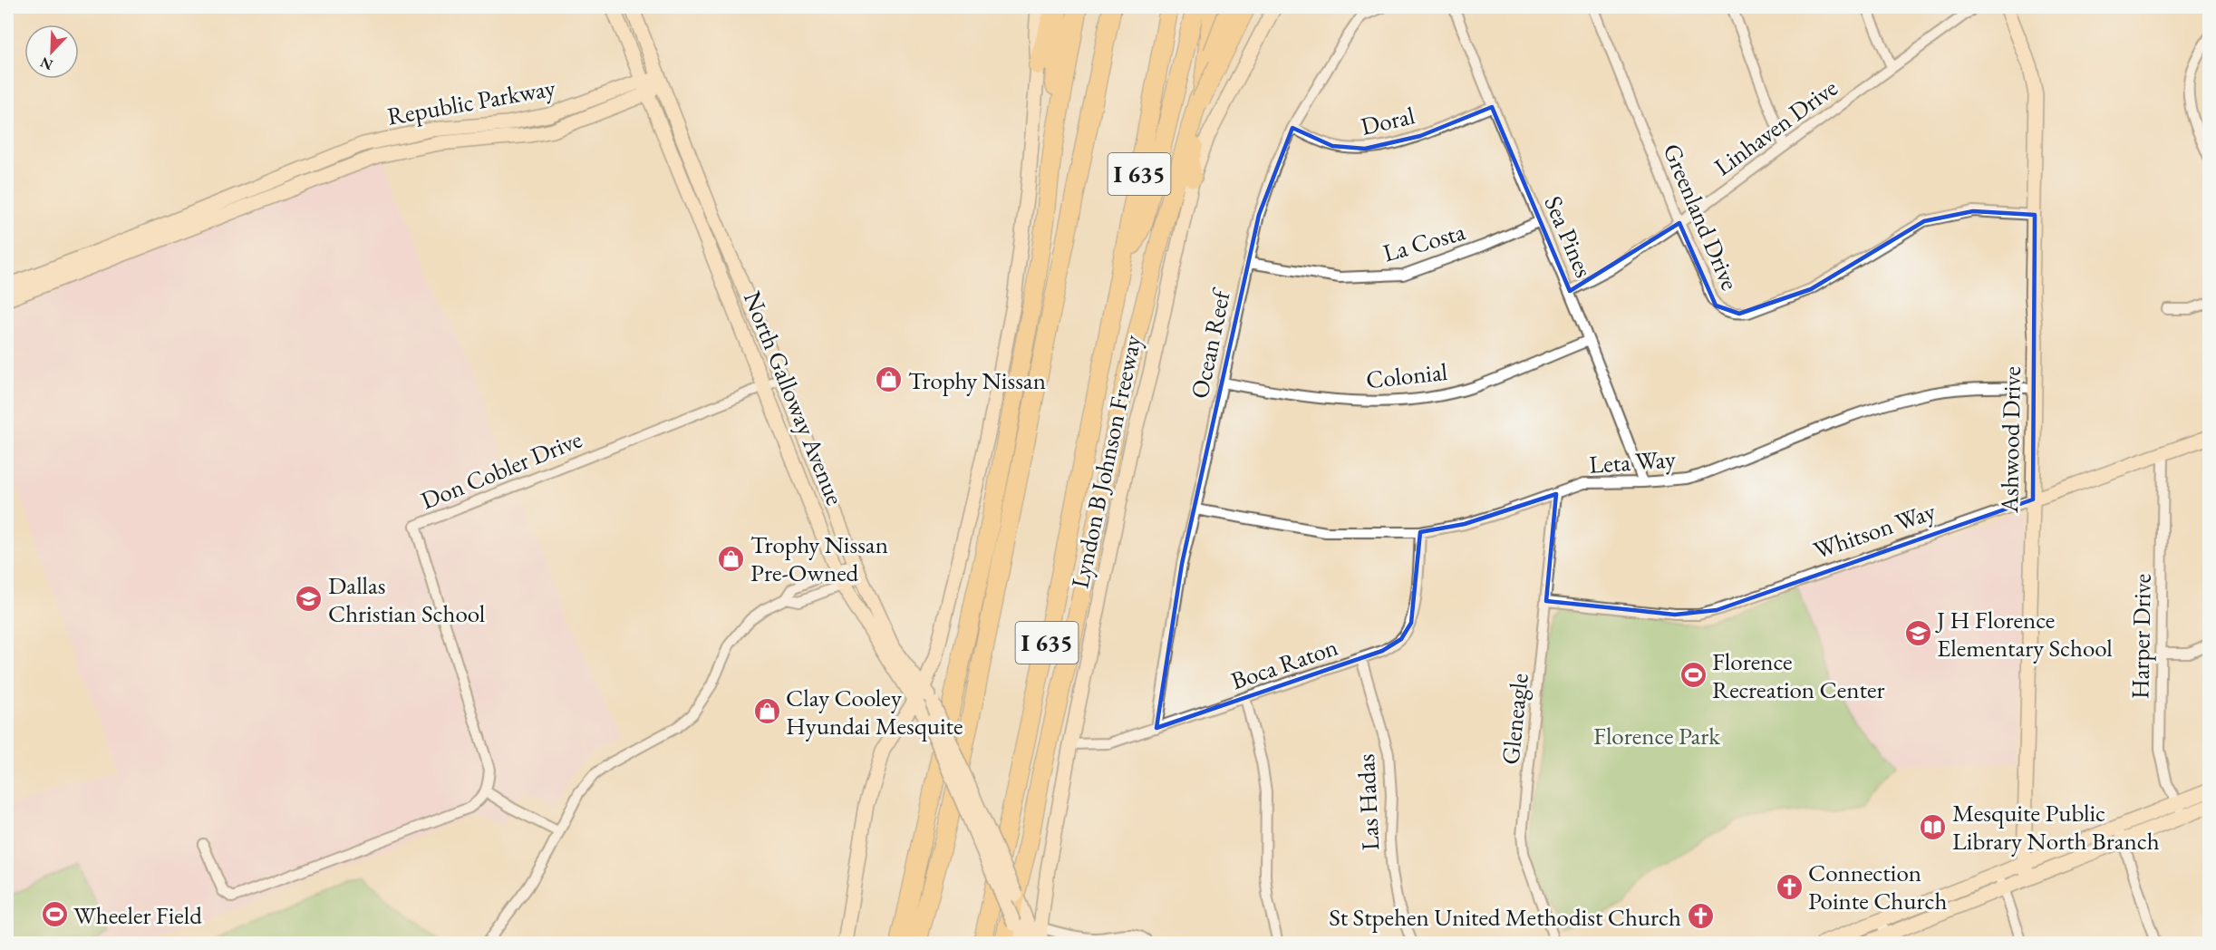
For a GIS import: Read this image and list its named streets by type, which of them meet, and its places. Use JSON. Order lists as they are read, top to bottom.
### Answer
{
  "streets": {
    "highway": ["I 635", "Lyndon B Johnson Freeway"],
    "main road": [
      "Republic Parkway",
      "North Galloway Avenue",
      "Ashwood Drive",
      "Whitson Way"
    ],
    "street": [
      "Doral",
      "Linhaven Drive",
      "Greenland Drive",
      "Sea Pines",
      "La Costa",
      "Ocean Reef",
      "Colonial",
      "Leta Way",
      "Don Cobler Drive",
      "Harper Drive",
      "Boca Raton",
      "Gleneagle",
      "Las Hadas"
    ]
  },
  "crossings": [
    ["Republic Parkway", "North Galloway Avenue"],
    ["Doral", "Sea Pines"],
    ["Doral", "Ocean Reef"],
    ["Linhaven Drive", "Greenland Drive"],
    ["Linhaven Drive", "Sea Pines"],
    ["Greenland Drive", "Ashwood Drive"],
    ["Sea Pines", "La Costa"],
    ["Sea Pines", "Colonial"],
    ["Sea Pines", "Leta Way"],
    ["La Costa", "Ocean Reef"],
    ["Ocean Reef", "Colonial"],
    ["Ocean Reef", "Leta Way"],
    ["Ocean Reef", "Boca Raton"],
    ["North Galloway Avenue", "Don Cobler Drive"],
    ["Ashwood Drive", "Leta Way"],
    ["Ashwood Drive", "Whitson Way"],
    ["Lyndon B Johnson Freeway", "Boca Raton"],
    ["Leta Way", "Boca Raton"],
    ["Leta Way", "Gleneagle"],
    ["Whitson Way", "Harper Drive"],
    ["Whitson Way", "Gleneagle"],
    ["Boca Raton", "Las Hadas"]
  ],
  "parks": ["Florence Park"],
  "places": {
    "shop": ["Trophy Nissan", "Trophy Nissan Pre-Owned", "Clay Cooley Hyundai Mesquite"],
    "school or university": ["Dallas Christian School", "J H Florence Elementary School"],
    "sports": ["Florence Recreation Center", "Wheeler Field"],
    "library": ["Mesquite Public Library North Branch"],
    "church": ["Connection Pointe Church", "St Stpehen United Methodist Church"]
  },
  "north": "bottom left"
}
